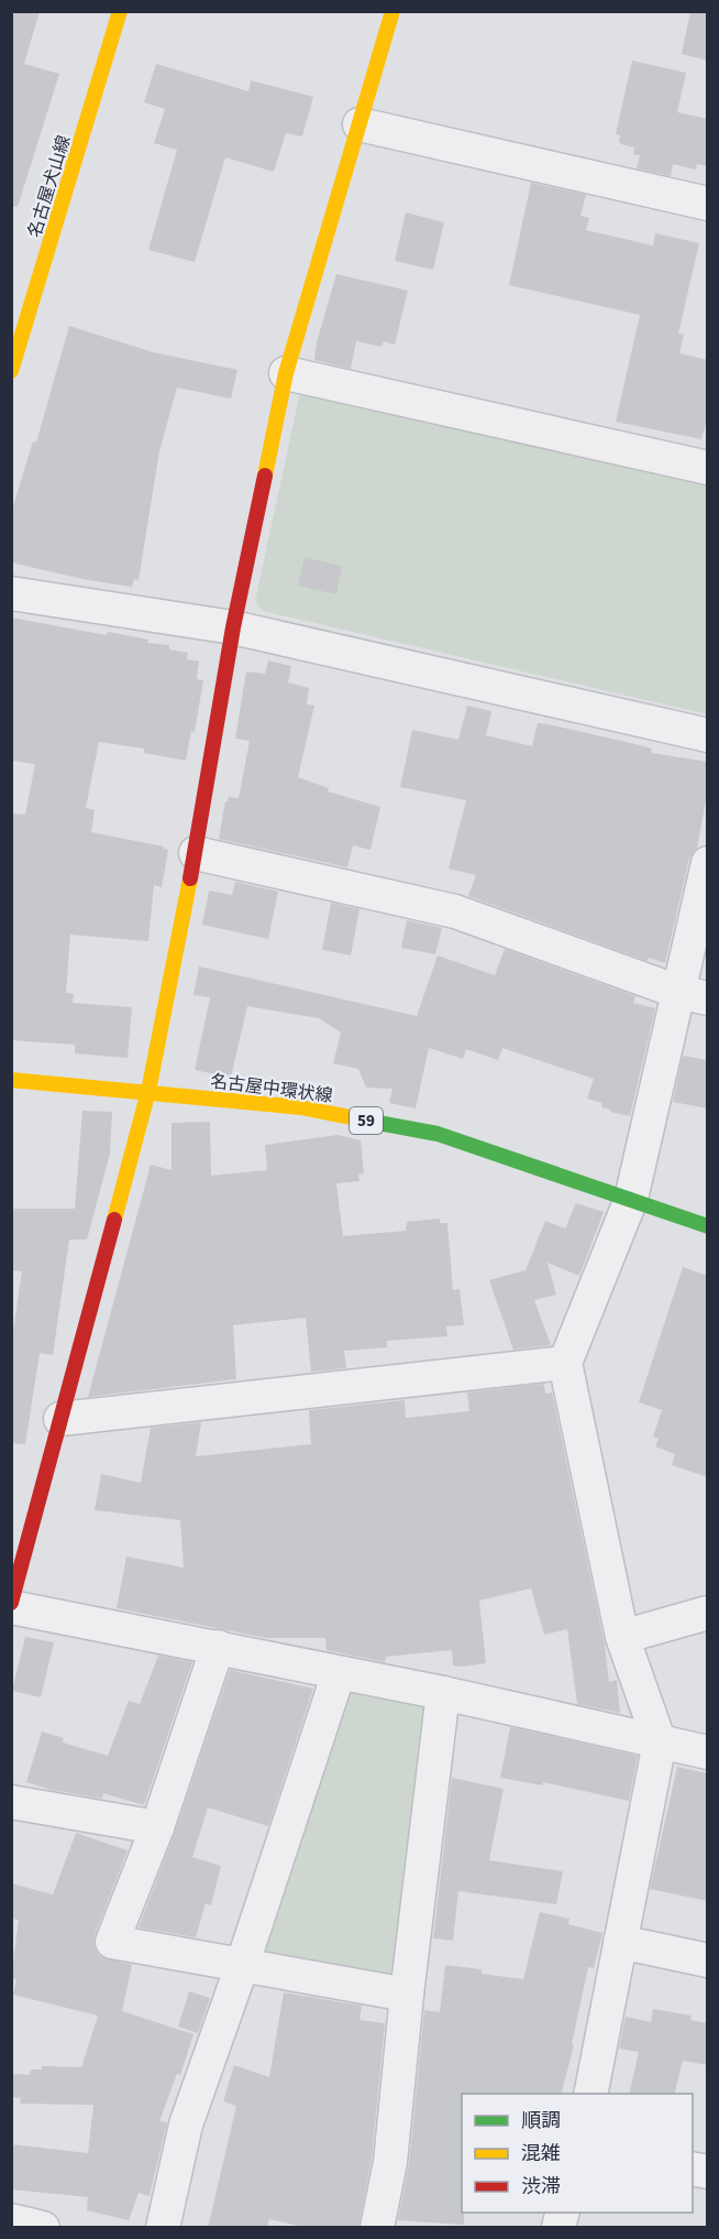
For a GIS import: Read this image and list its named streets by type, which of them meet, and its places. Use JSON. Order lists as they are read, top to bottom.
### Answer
{
  "streets": {
    "street": ["名古屋犬山線", "名古屋中環状線", "59"]
  },
  "legend": ["順調", "混雑", "渋滞"]
}
